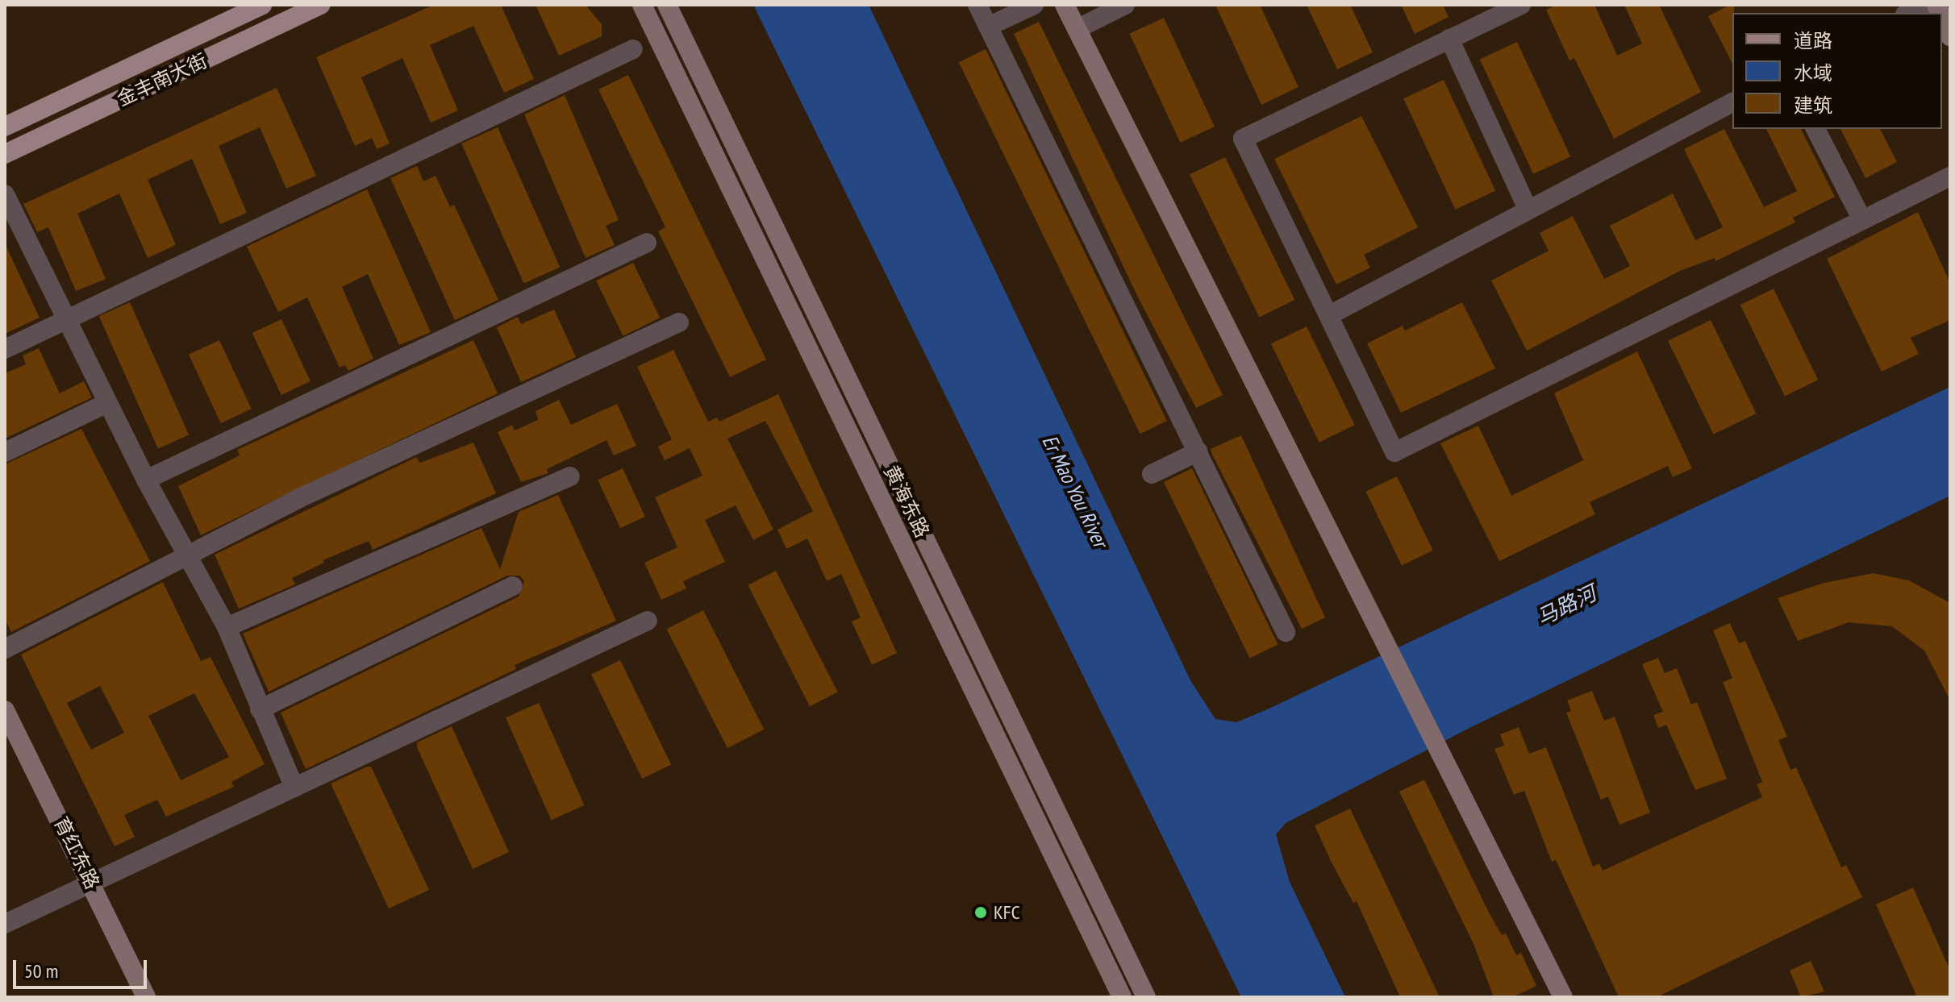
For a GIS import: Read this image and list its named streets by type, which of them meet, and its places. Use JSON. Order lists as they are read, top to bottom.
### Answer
{
  "streets": {
    "main road": ["金丰南大街", "黄海东路", "育红东路"]
  },
  "water": ["Er Mao You River", "马路河"],
  "places": ["KFC"],
  "legend": ["道路", "水域", "建筑"],
  "scale_bar": "50 m"
}
